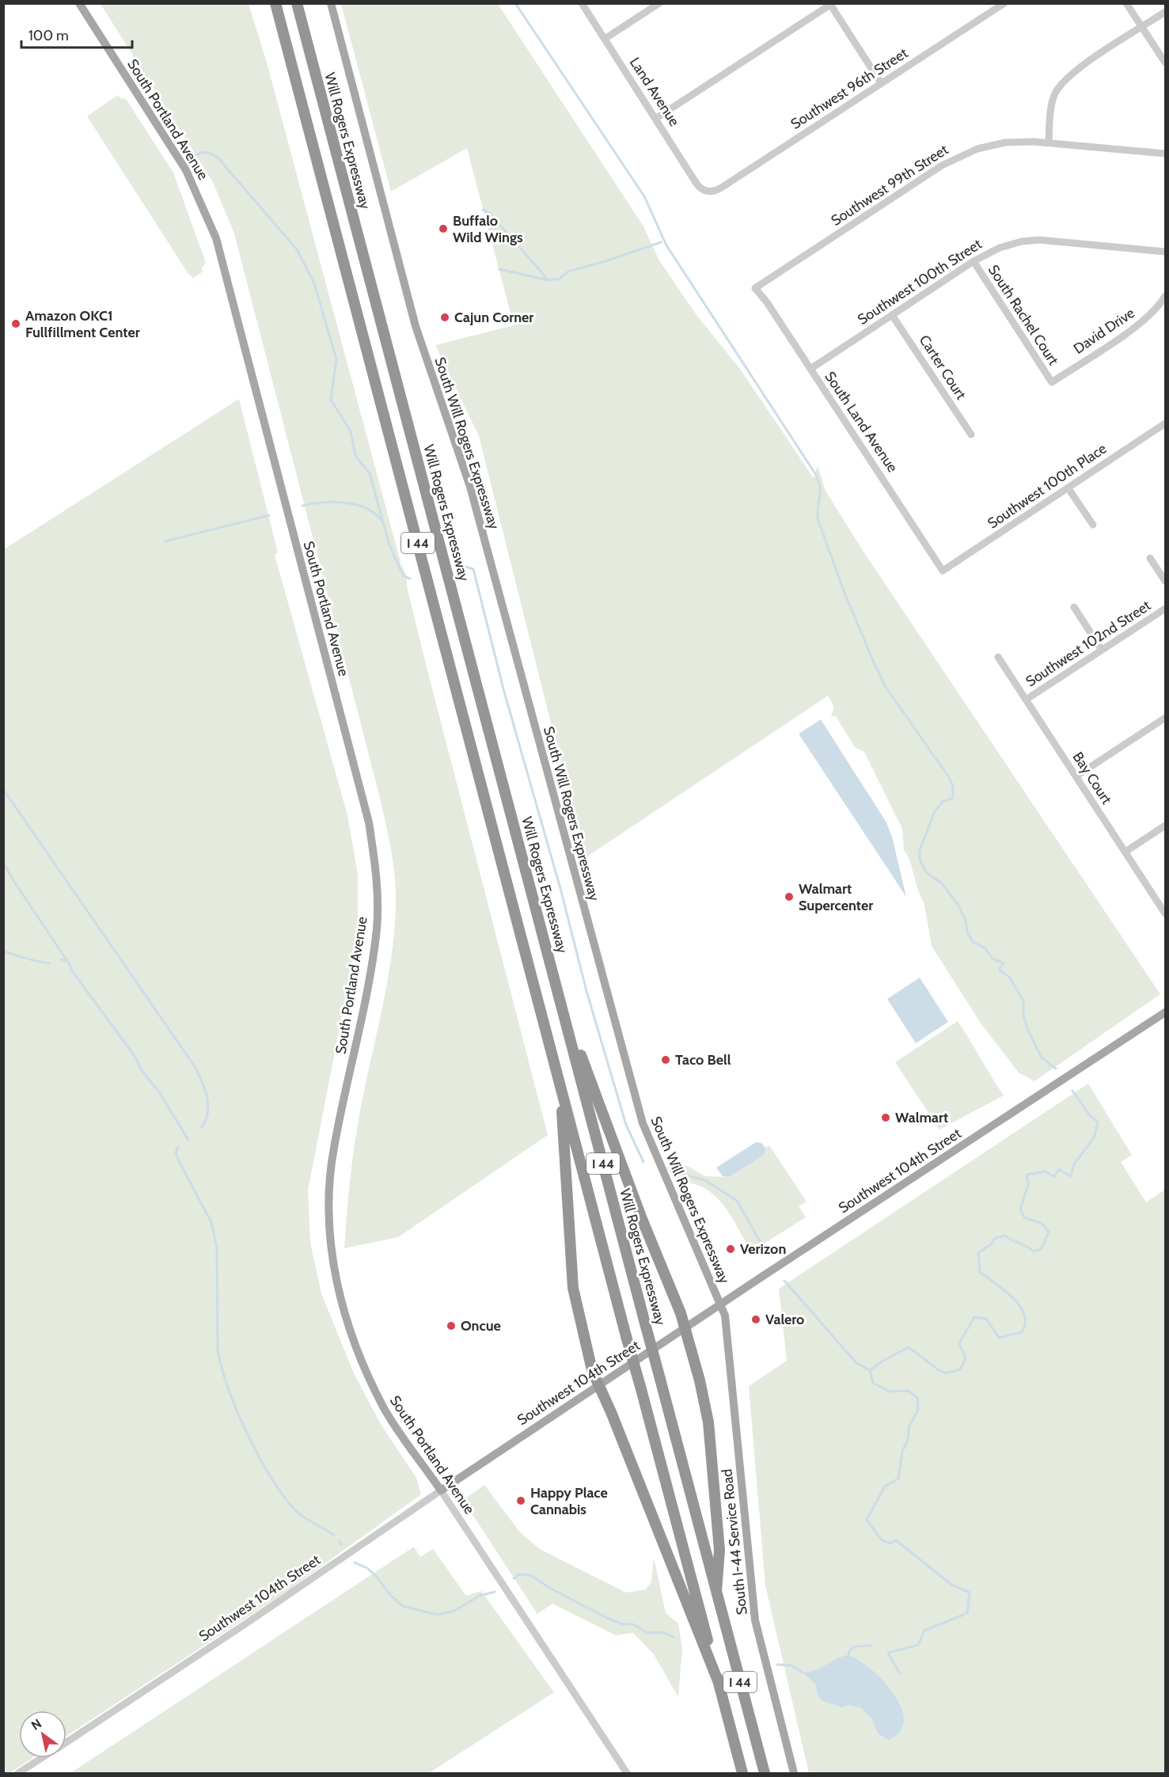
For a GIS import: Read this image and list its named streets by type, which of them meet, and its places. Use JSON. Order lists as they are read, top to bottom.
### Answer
{
  "streets": {
    "highway": ["Will Rogers Expressway", "I 44"],
    "main road": [
      "South Portland Avenue",
      "South Will Rogers Expressway",
      "Southwest 104th Street",
      "South I-44 Service Road"
    ],
    "street": [
      "Southwest 96th Street",
      "Land Avenue",
      "Southwest 99th Street",
      "Southwest 100th Street",
      "South Rachel Court",
      "David Drive",
      "Carter Court",
      "South Land Avenue",
      "Southwest 100th Place",
      "Southwest 102nd Street",
      "Bay Court"
    ]
  },
  "crossings": [
    ["Southwest 96th Street", "Land Avenue"],
    ["South Portland Avenue", "Southwest 104th Street"],
    ["Southwest 99th Street", "South Land Avenue"],
    ["Southwest 100th Street", "South Rachel Court"],
    ["Southwest 100th Street", "Carter Court"],
    ["Southwest 100th Street", "South Land Avenue"],
    ["South Rachel Court", "David Drive"],
    ["South Land Avenue", "Southwest 100th Place"],
    ["South Will Rogers Expressway", "Southwest 104th Street"],
    ["South Will Rogers Expressway", "South I-44 Service Road"],
    ["Southwest 102nd Street", "Bay Court"],
    ["Southwest 104th Street", "South I-44 Service Road"]
  ],
  "places": [
    "Buffalo Wild Wings",
    "Cajun Corner",
    "Amazon OKC1 Fullfillment Center",
    "Walmart Supercenter",
    "Taco Bell",
    "Walmart",
    "Verizon",
    "Valero",
    "Oncue",
    "Happy Place Cannabis"
  ],
  "scale_bar": "100 m",
  "north": "top left"
}
